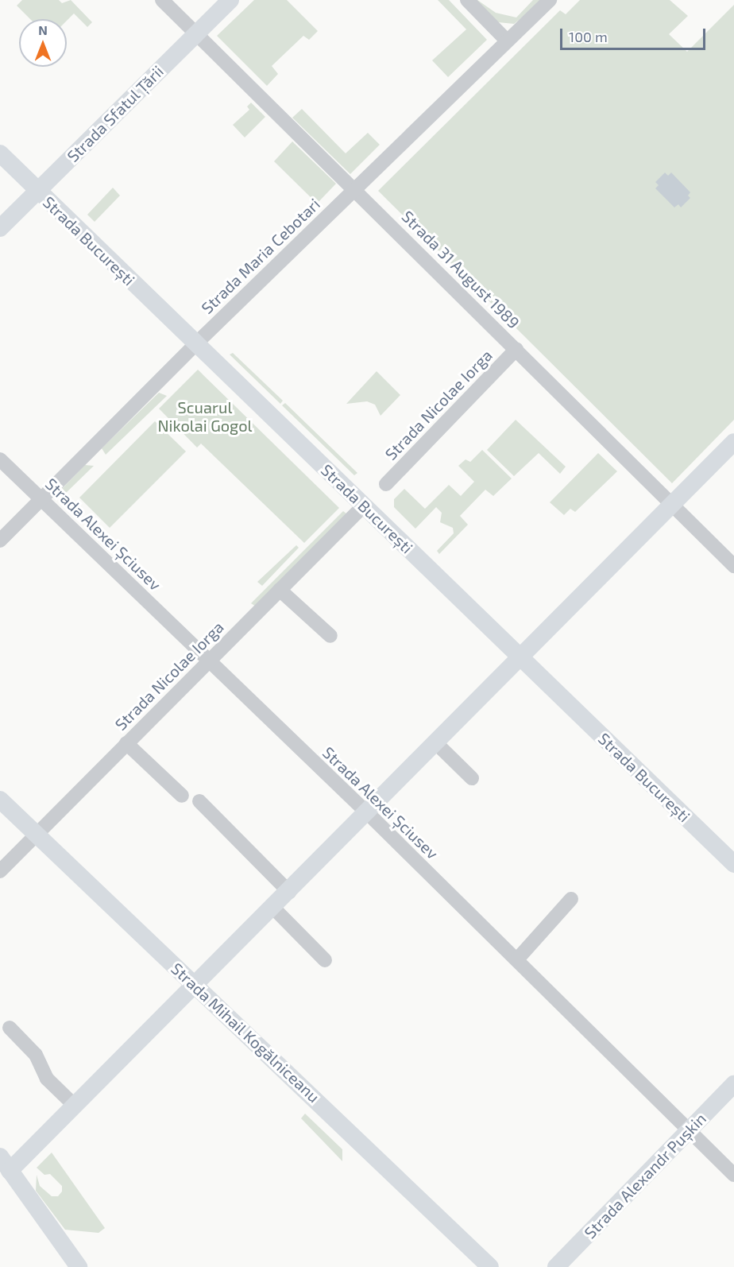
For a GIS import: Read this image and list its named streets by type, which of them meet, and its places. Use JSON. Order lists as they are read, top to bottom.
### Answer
{
  "streets": {
    "main road": [
      "Strada Sfatul Țării",
      "Strada București",
      "Strada Mihail Kogălniceanu",
      "Strada Alexandr Pușkin"
    ],
    "street": [
      "Strada Maria Cebotari",
      "Strada 31 August 1989",
      "Strada Nicolae Iorga",
      "Strada Alexei Șciusev"
    ]
  },
  "crossings": [
    ["Strada Sfatul Țării", "Strada București"],
    ["Strada Sfatul Țării", "Strada 31 August 1989"],
    ["Strada București", "Strada Maria Cebotari"],
    ["Strada București", "Strada Nicolae Iorga"],
    ["Strada Maria Cebotari", "Strada 31 August 1989"],
    ["Strada Maria Cebotari", "Strada Alexei Șciusev"],
    ["Strada 31 August 1989", "Strada Nicolae Iorga"],
    ["Strada Nicolae Iorga", "Strada Alexei Șciusev"],
    ["Strada Nicolae Iorga", "Strada Mihail Kogălniceanu"],
    ["Strada Alexei Șciusev", "Strada Alexandr Pușkin"]
  ],
  "parks": ["Scuarul Nikolai Gogol"],
  "scale_bar": "100 m",
  "north": "top"
}
